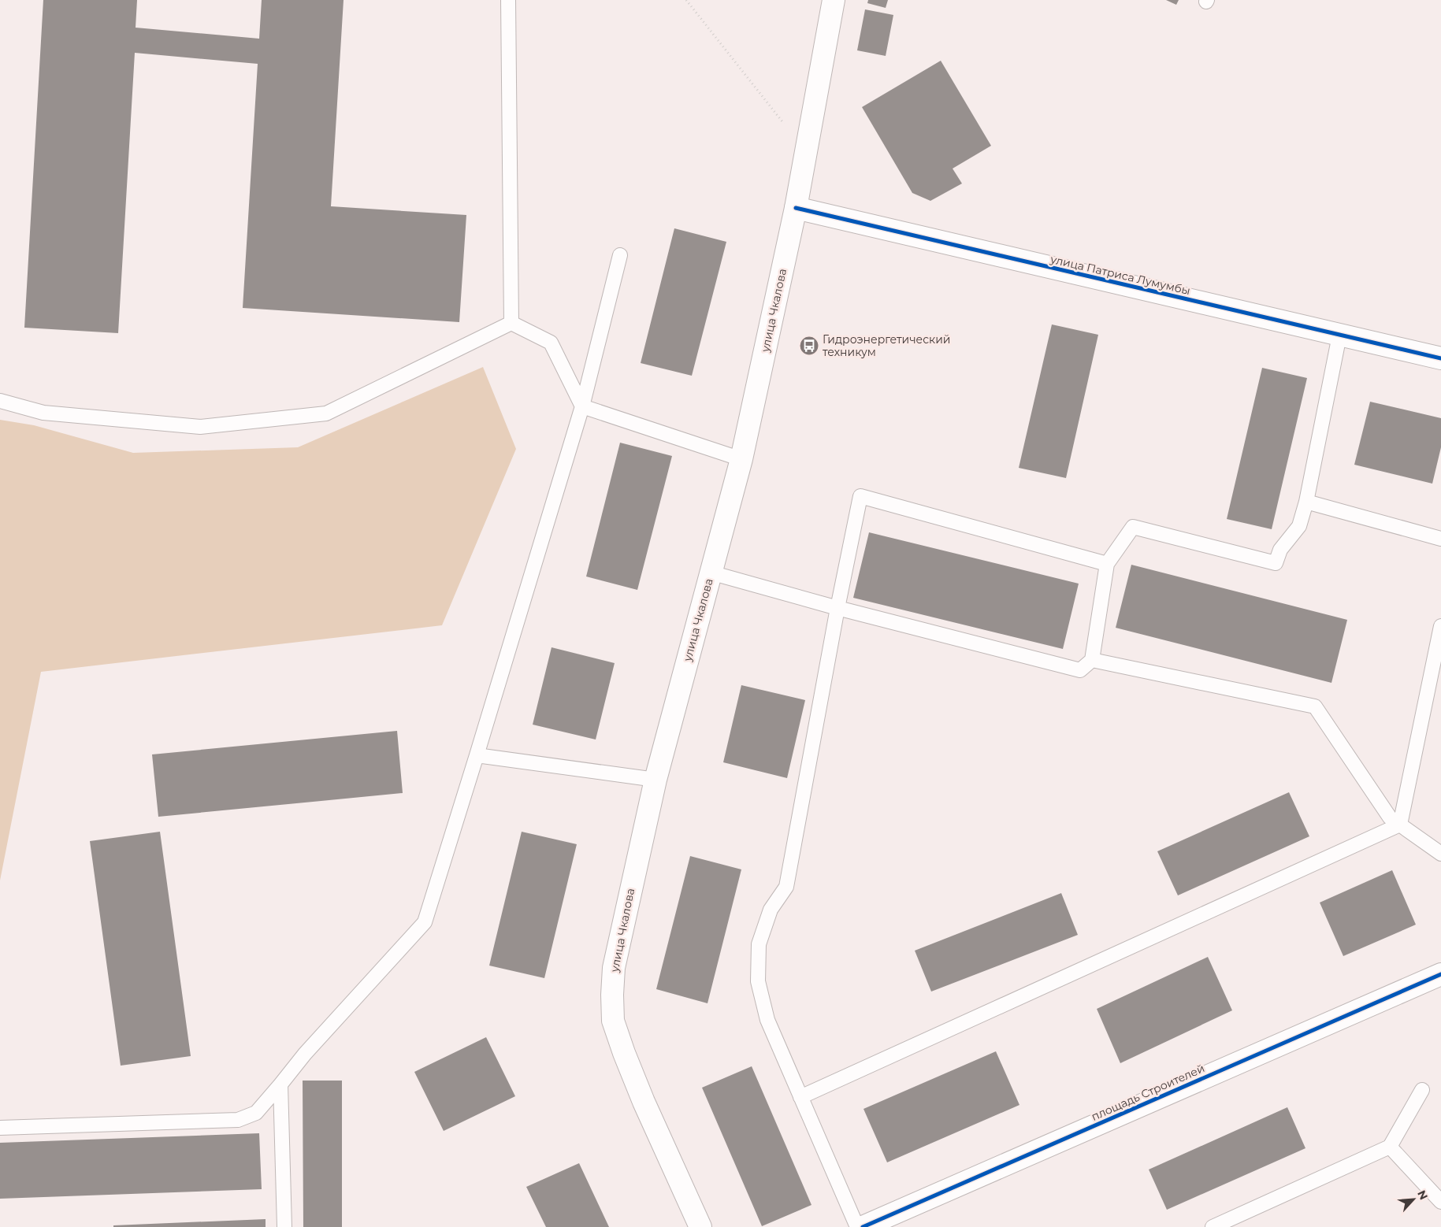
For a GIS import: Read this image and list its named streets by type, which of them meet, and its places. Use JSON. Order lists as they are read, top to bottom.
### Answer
{
  "streets": {
    "street": ["улица Патриса Лумумбы", "улица Чкалова", "площадь Строителей"]
  },
  "crossings": [
    ["улица Патриса Лумумбы", "улица Чкалова"]
  ],
  "places": {
    "bus stop": ["Гидроэнергетический техникум"]
  },
  "north": "top right"
}
